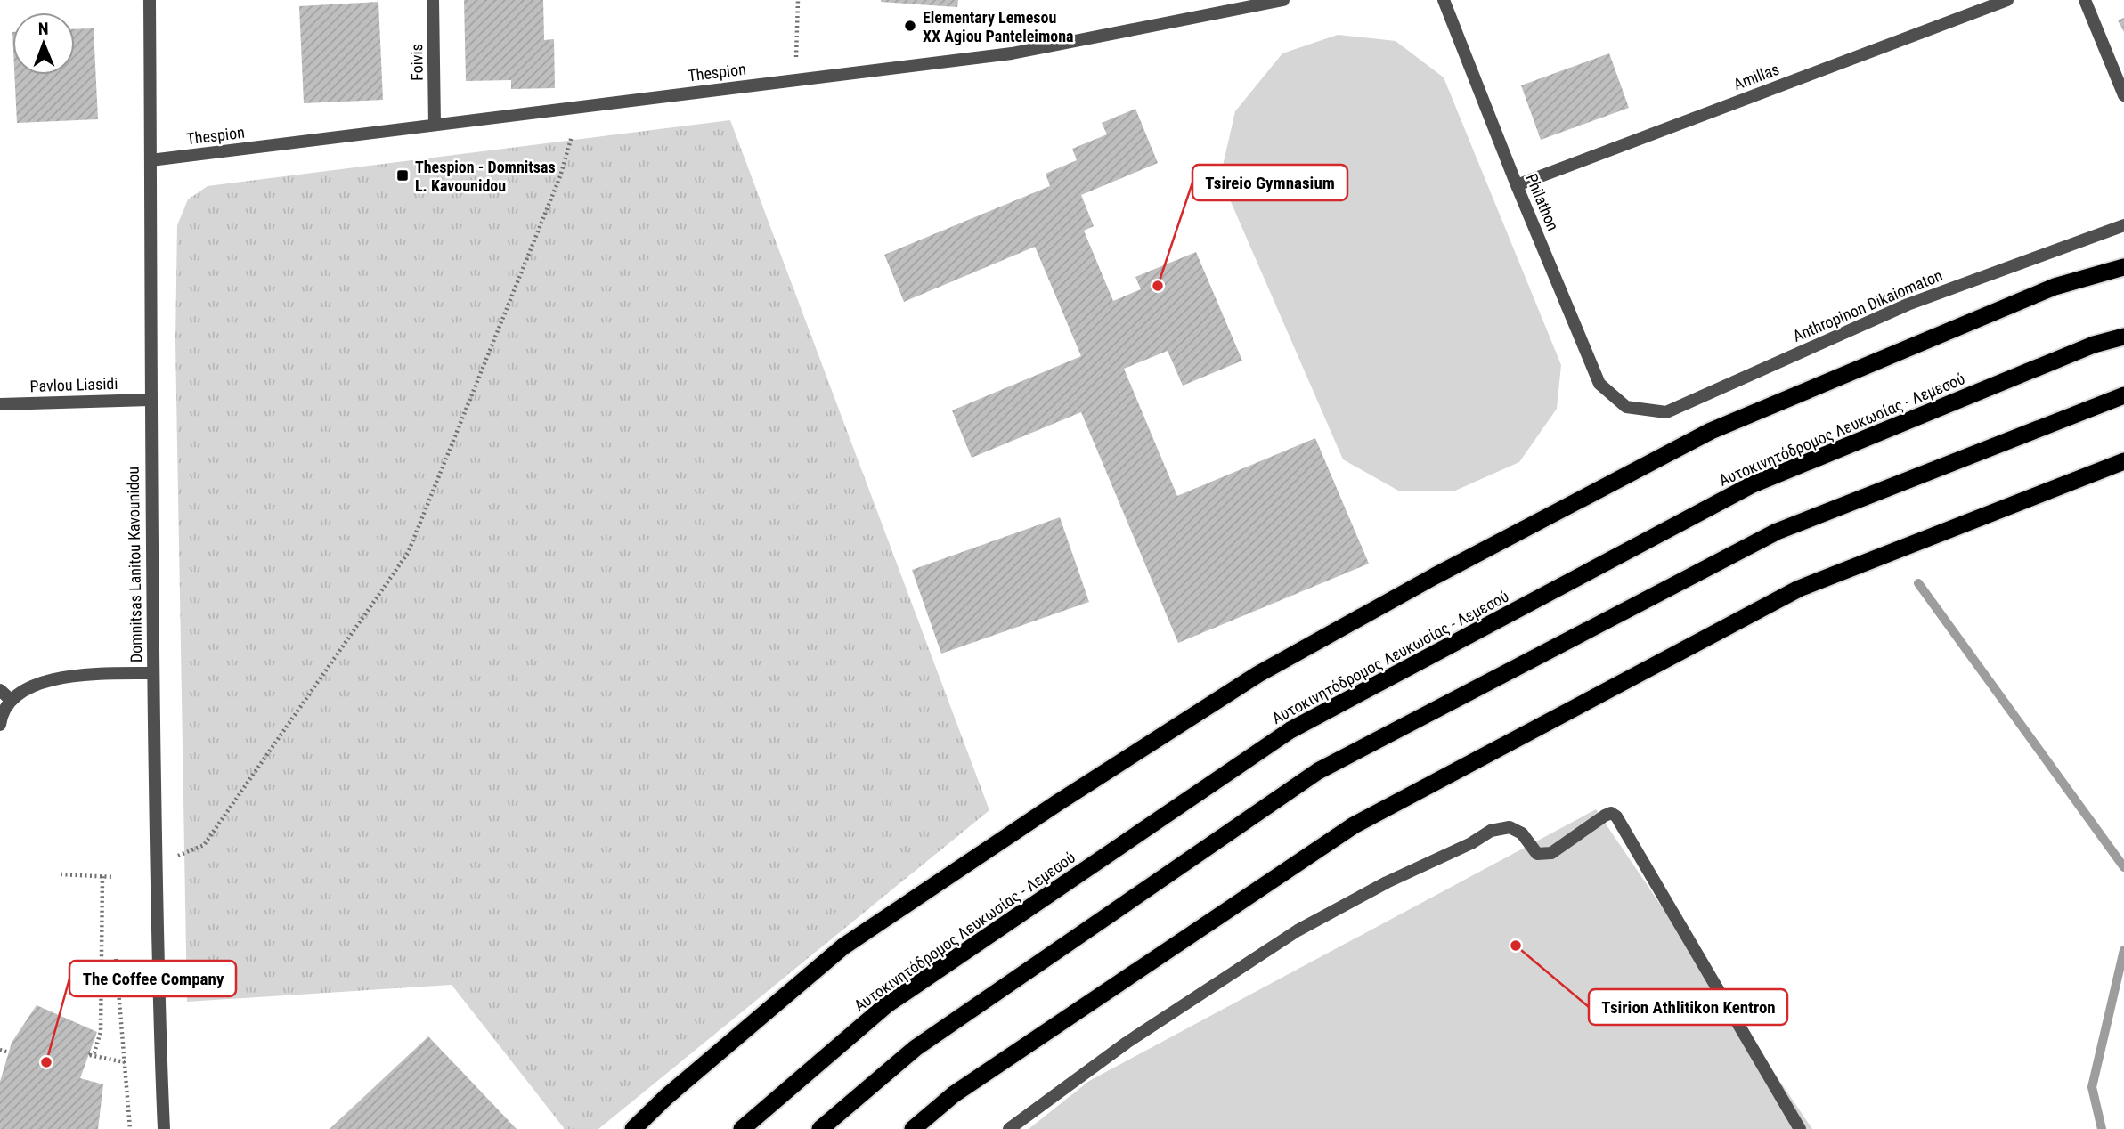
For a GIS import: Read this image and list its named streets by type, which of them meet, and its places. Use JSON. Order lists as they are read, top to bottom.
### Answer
{
  "streets": {
    "highway": ["Αυτοκινητόδρομος Λευκωσίας - Λεμεσού"],
    "street": [
      "Foivis",
      "Thespion",
      "Amillas",
      "Philathon",
      "Anthropinon Dikaiomaton",
      "Pavlou Liasidi",
      "Domnitsas Lanitou Kavounidou"
    ]
  },
  "crossings": [
    ["Foivis", "Thespion"],
    ["Thespion", "Domnitsas Lanitou Kavounidou"],
    ["Amillas", "Philathon"],
    ["Philathon", "Anthropinon Dikaiomaton"],
    ["Pavlou Liasidi", "Domnitsas Lanitou Kavounidou"]
  ],
  "places": {
    "other": [
      "Elementary Lemesou XX Agiou Panteleimona",
      "Tsireio Gymnasium",
      "Tsirion Athlitikon Kentron",
      "The Coffee Company"
    ],
    "transit": ["Thespion - Domnitsas L. Kavounidou"]
  },
  "north": "top"
}
